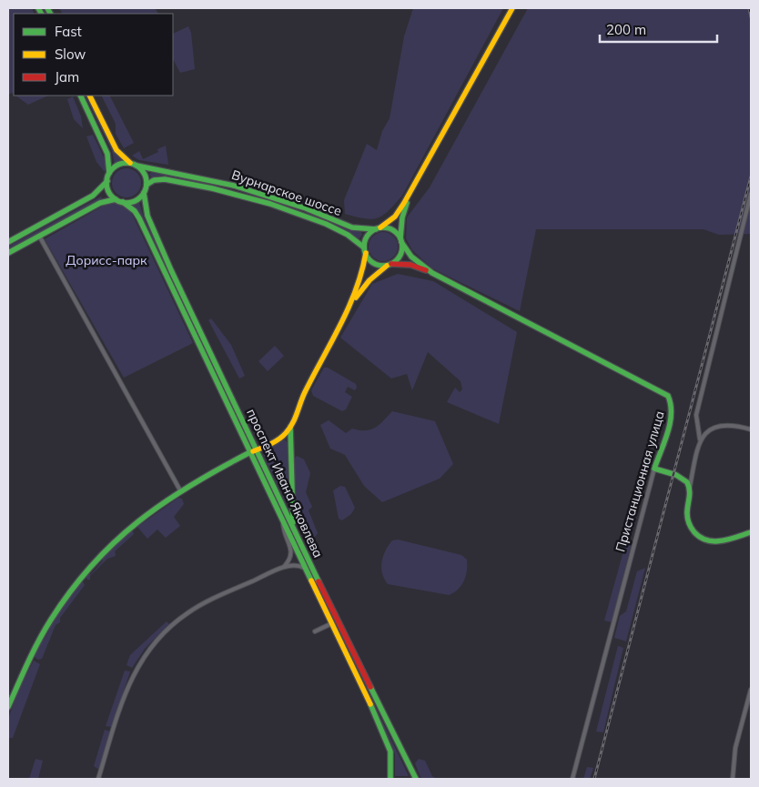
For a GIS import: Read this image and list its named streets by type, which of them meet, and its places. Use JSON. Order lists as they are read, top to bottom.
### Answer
{
  "streets": {
    "main road": ["Вурнарское шоссе", "Пристанционная улица", "проспект Ивана Яковлева"]
  },
  "crossings": [
    ["Вурнарское шоссе", "Пристанционная улица"],
    ["Вурнарское шоссе", "проспект Ивана Яковлева"]
  ],
  "parks": ["Дорисс-парк"],
  "legend": ["Fast", "Slow", "Jam"],
  "scale_bar": "200 m"
}
